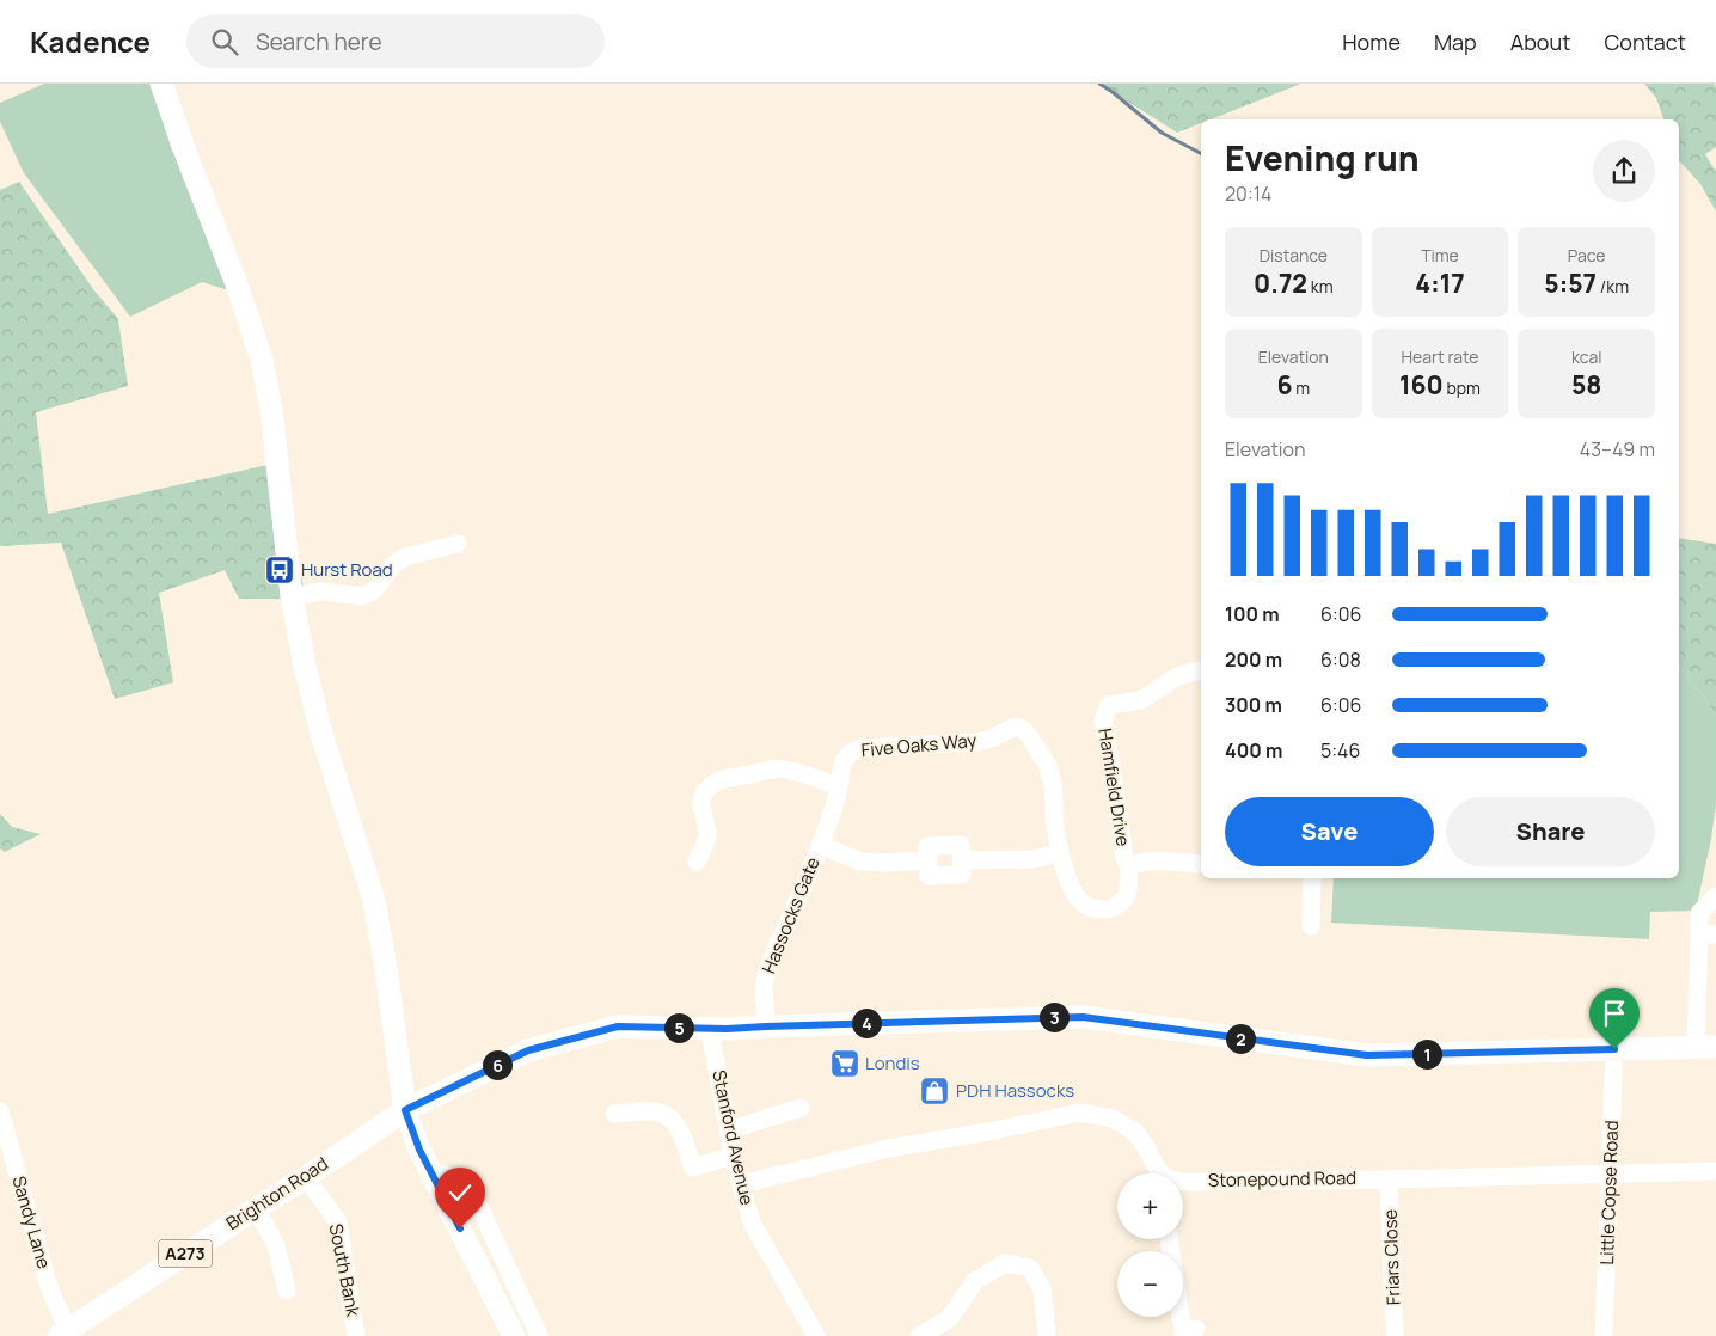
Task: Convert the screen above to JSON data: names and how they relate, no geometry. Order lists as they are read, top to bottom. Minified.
{"streets":{"main road":["Brighton Road","A273"],"street":["Five Oaks Way","Hamfield Drive","Hassocks Gate","Stanford Avenue","Stonepound Road","Little Copse Road","Sandy Lane","Friars Close","South Bank"]},"crossings":[["Five Oaks Way","Hassocks Gate"],["Hassocks Gate","A273"],["Stanford Avenue","Stonepound Road"],["Stanford Avenue","A273"],["Stonepound Road","Little Copse Road"],["Stonepound Road","Friars Close"],["Little Copse Road","A273"],["Brighton Road","Sandy Lane"],["Brighton Road","A273"],["Brighton Road","South Bank"]],"places":{"bus stop":["Hurst Road"],"supermarket":["Londis"],"shop":["PDH Hassocks"]},"page":{"header":"Kadence","search":"Search here","nav":["Home","Map","About","Contact"],"heading":["Evening run","20:14"],"stats":[["Distance","0.72 km"],["Time","4:17"],["Pace","5:57 /km"],["Elevation","6 m"],["Heart rate","160 bpm"],["kcal","58"]],"chart":["Elevation","43–49 m"],"list":[{"name":"100 m","note":"6:06"},{"name":"200 m","note":"6:08"},{"name":"300 m","note":"6:06"},{"name":"400 m","note":"5:46"}],"buttons":["Save","Share"],"pins":["3","4","5","2","1","6"],"map_buttons":["+","−"]}}
